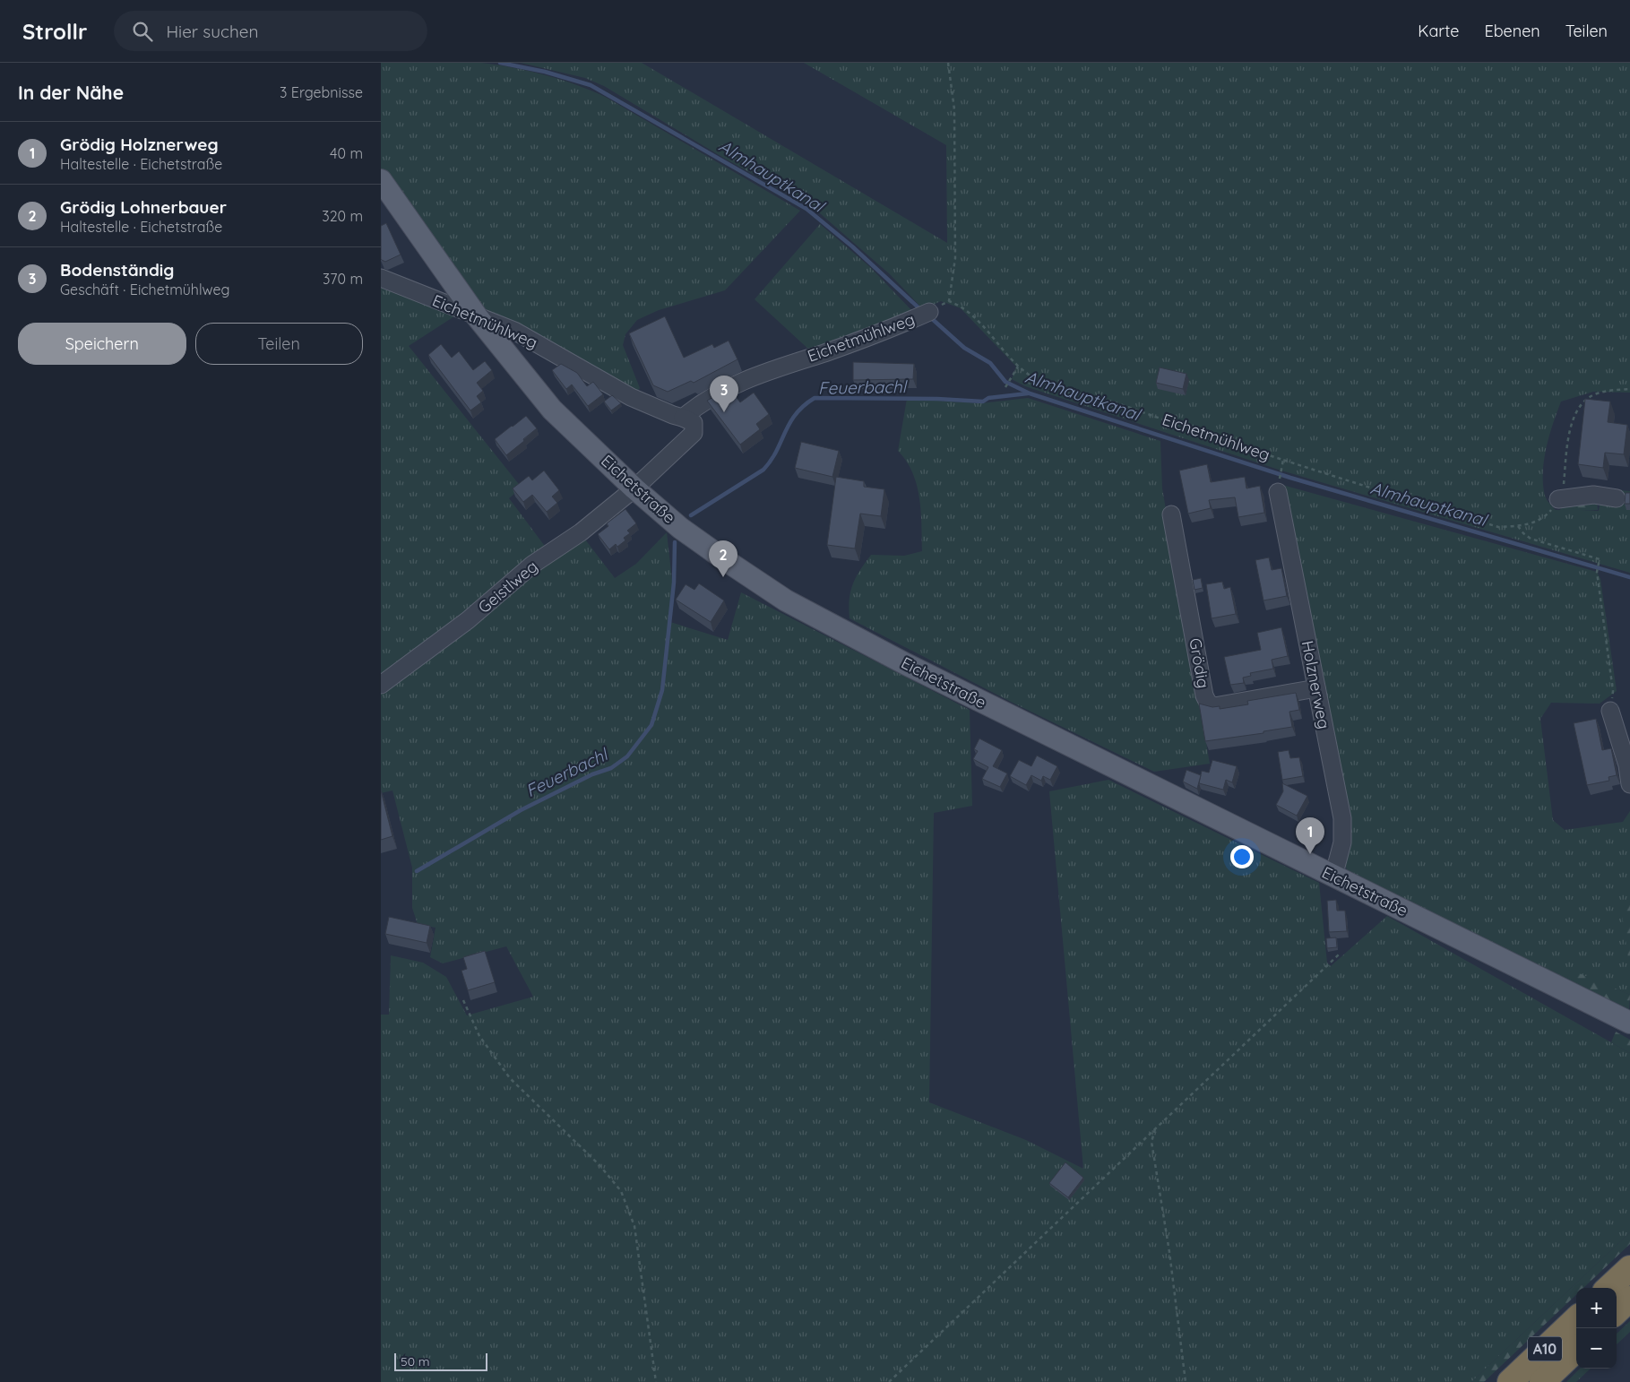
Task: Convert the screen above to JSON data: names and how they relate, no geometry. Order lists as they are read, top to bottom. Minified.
{"streets":{"highway":["A10"],"main road":["Eichetstraße"],"street":["Eichetmühlweg","Geistlweg","Grödig","Holznerweg"]},"crossings":[["Eichetmühlweg","Eichetstraße"],["Eichetstraße","Geistlweg"],["Eichetstraße","Holznerweg"],["Grödig","Holznerweg"]],"water":["Almhauptkanal","Feuerbachl"],"scale_bar":"50 m","page":{"header":"Strollr","search":"Hier suchen","nav":["Karte","Ebenen","Teilen"],"heading":["In der Nähe","3 Ergebnisse"],"list":[{"mark":"1","name":"Grödig Holznerweg","note":"Haltestelle · Eichetstraße","value":"40 m"},{"mark":"2","name":"Grödig Lohnerbauer","note":"Haltestelle · Eichetstraße","value":"320 m"},{"mark":"3","name":"Bodenständig","note":"Geschäft · Eichetmühlweg","value":"370 m"}],"buttons":["Speichern","Teilen"],"pins":["3","2","1"],"map_buttons":["+","−"],"scale":"50 m"}}
